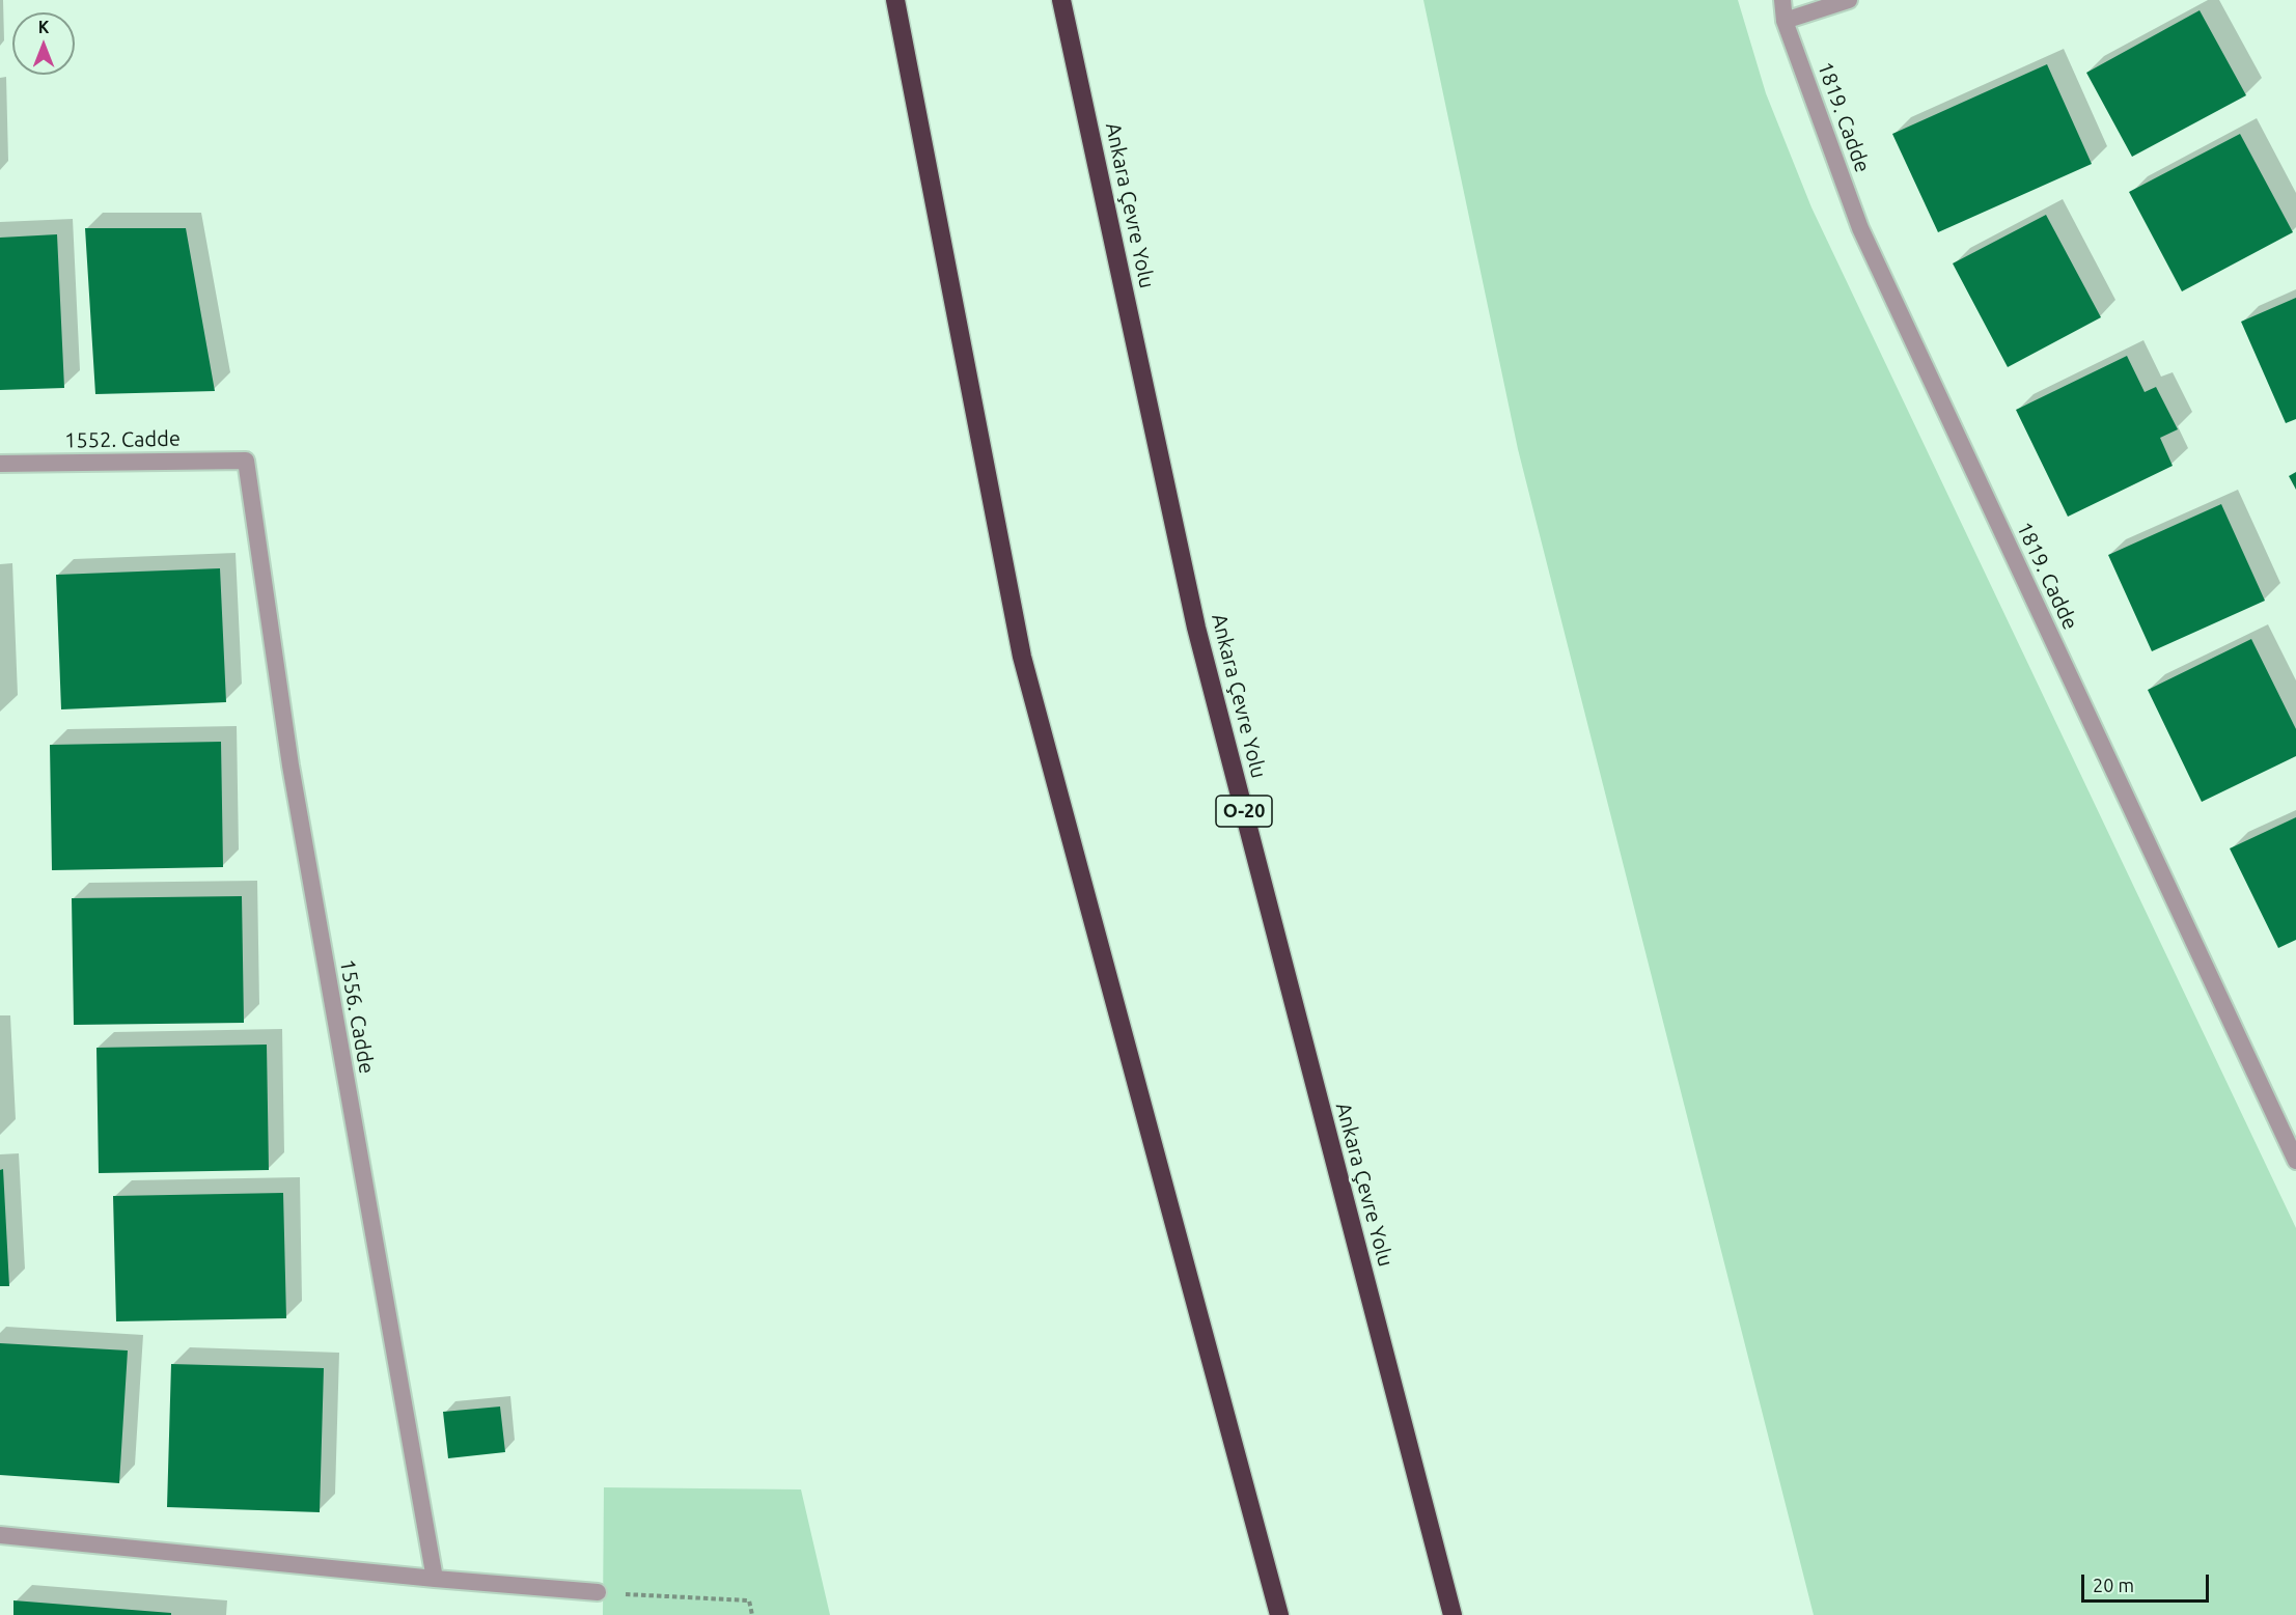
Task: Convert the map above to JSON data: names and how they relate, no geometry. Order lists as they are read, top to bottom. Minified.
{"streets":{"highway":["Ankara Çevre Yolu","O-20"],"street":["1819. Cadde","1552. Cadde","1556. Cadde"]},"crossings":[["1552. Cadde","1556. Cadde"]],"scale_bar":"20 m","north":"top"}
